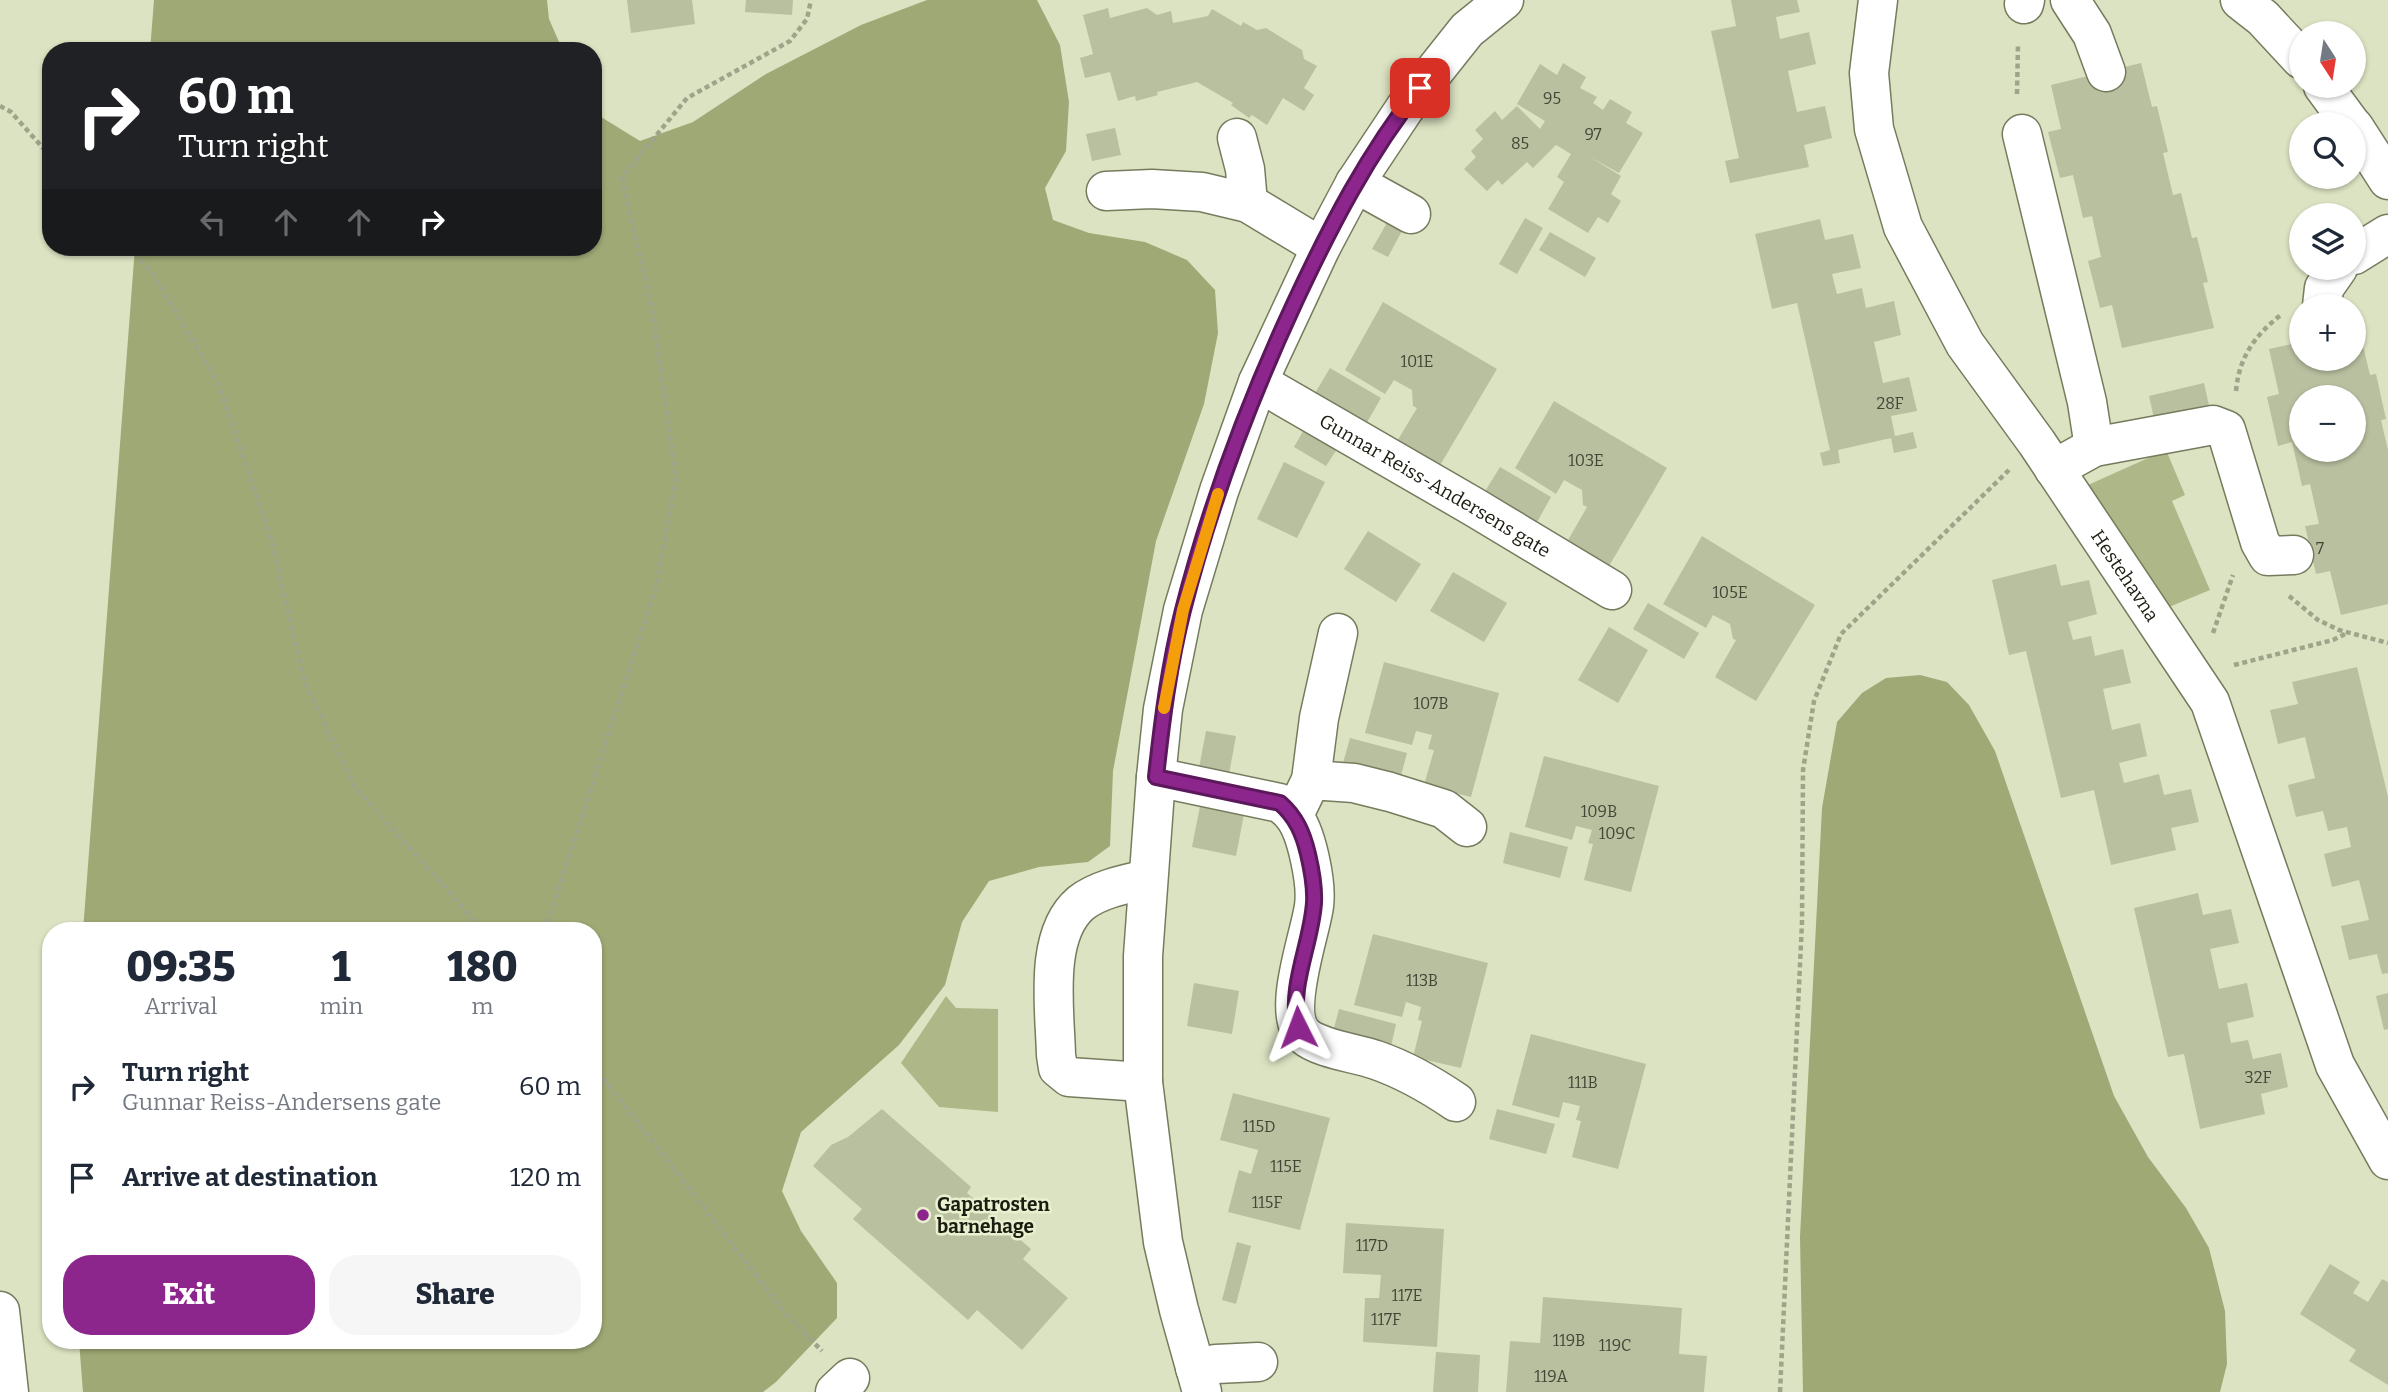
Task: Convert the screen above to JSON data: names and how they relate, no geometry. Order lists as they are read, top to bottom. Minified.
{"streets":{"street":["Gunnar Reiss-Andersens gate","Hestehavna"]},"places":["Gapatrosten barnehage"],"house_numbers":["95","97","85","101E","28F","103E","7","105E","107B","109B","109C","113B","32F","111B","115D","115E","115F","117D","117E","117F","119B","119C","119A"],"north":"bottom","page":{"map_buttons":["+","−"],"turn":["60 m","Turn right"],"eta":["09:35","Arrival","1","min","180","m"],"list":[{"name":"Turn right","note":"Gunnar Reiss-Andersens gate","value":"60 m"},{"name":"Arrive at destination","value":"120 m"}],"buttons":["Exit","Share"]}}
